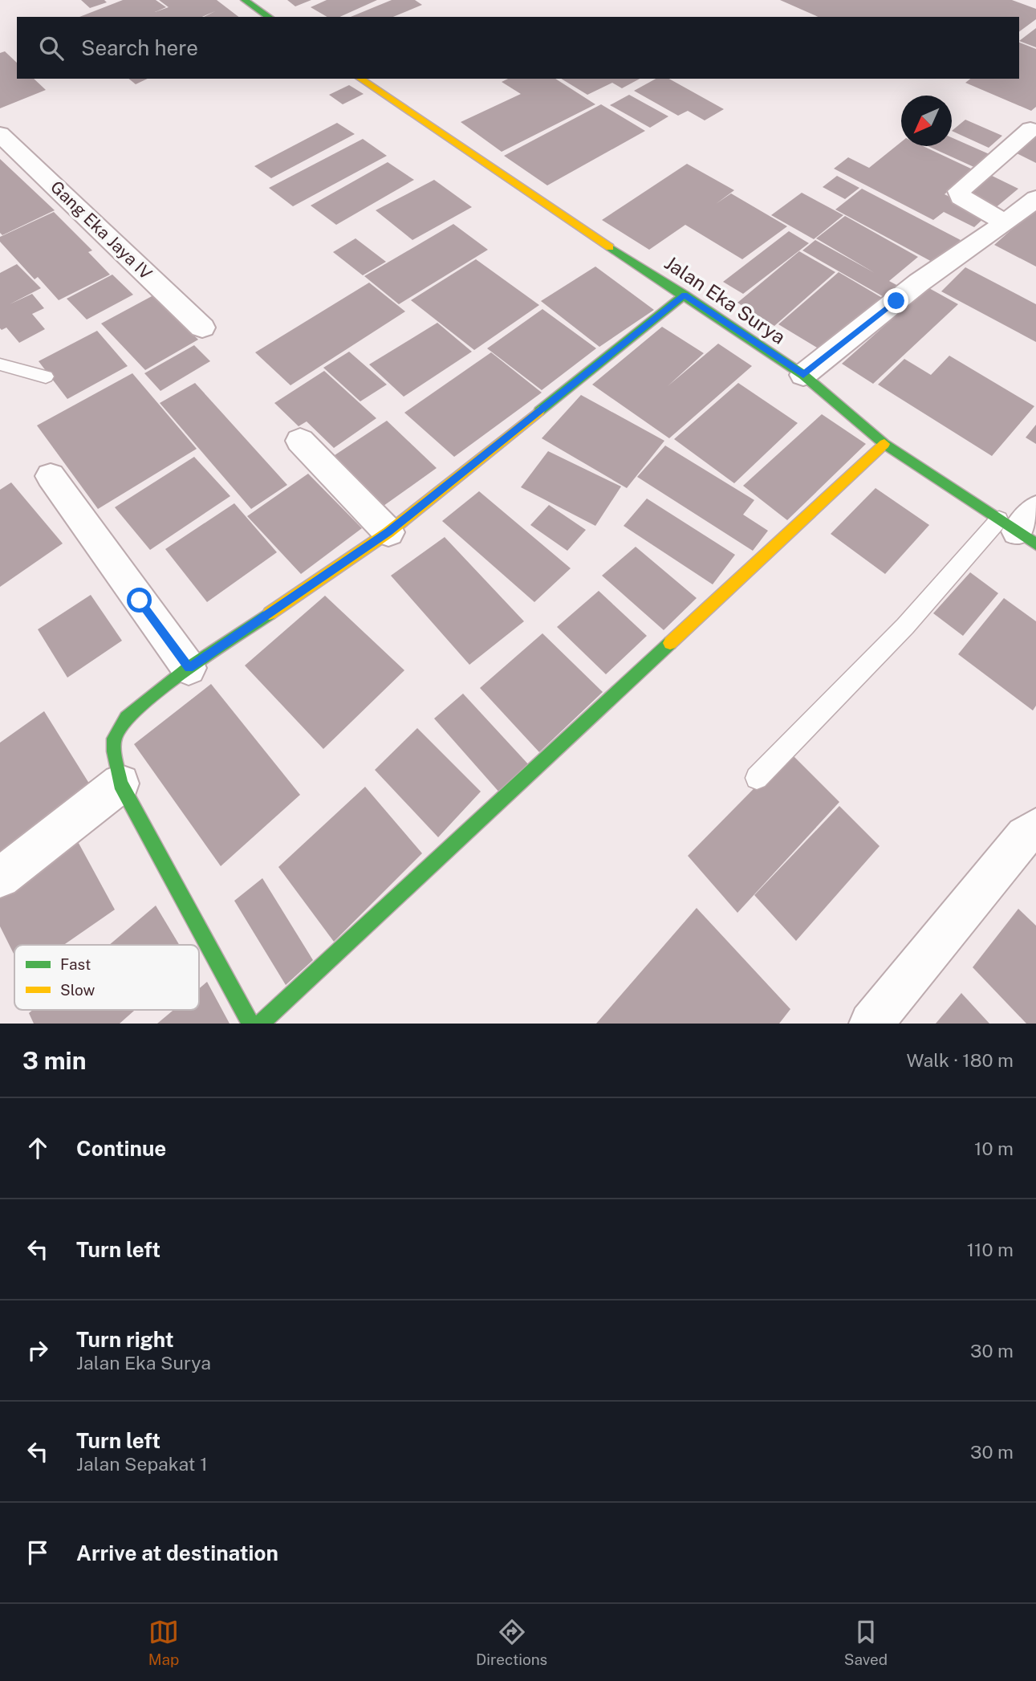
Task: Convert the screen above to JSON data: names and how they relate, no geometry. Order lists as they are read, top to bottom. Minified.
{"streets":{"street":["Gang Eka Jaya IV","Jalan Eka Surya"]},"legend":["Fast","Slow"],"north":"bottom left","page":{"search":"Search here","heading":["3 min","Walk · 180 m"],"list":[["Continue","10 m"],["Turn left","110 m"],["Turn right","Jalan Eka Surya","30 m"],["Turn left","Jalan Sepakat 1","30 m"],"Arrive at destination"],"nav":["Map","Directions","Saved"]}}
